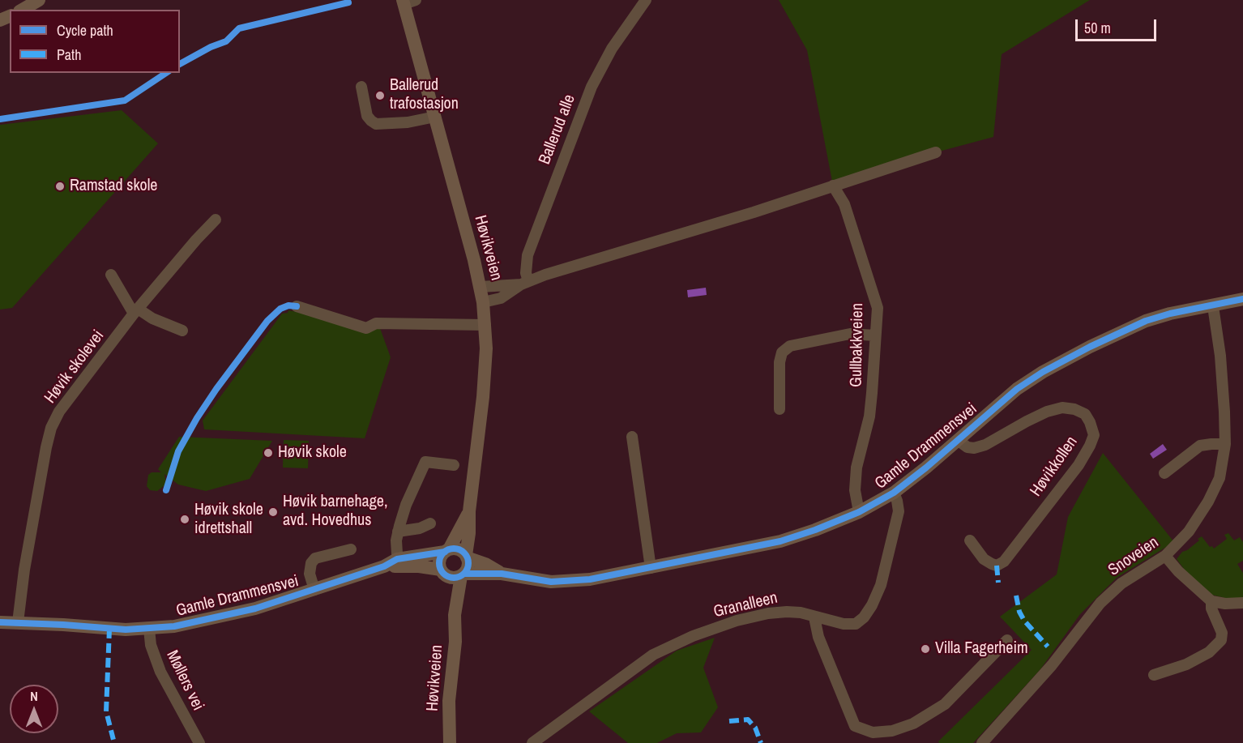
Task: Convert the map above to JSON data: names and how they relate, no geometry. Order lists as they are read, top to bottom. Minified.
{"streets":{"main road":["Høvikveien","Gamle Drammensvei"],"street":["Ballerud alle","Gullbakkveien","Høvik skolevei","Høvikkollen","Snoveien","Granalleen","Møllers vei"]},"crossings":[["Høvikveien","Gamle Drammensvei"],["Gullbakkveien","Gamle Drammensvei"],["Høvik skolevei","Gamle Drammensvei"],["Gamle Drammensvei","Høvikkollen"],["Gamle Drammensvei","Snoveien"],["Gamle Drammensvei","Granalleen"],["Gamle Drammensvei","Møllers vei"]],"places":["Ballerud trafostasjon","Ramstad skole","Høvik skole","Høvik barnehage, avd. Hovedhus","Høvik skole idrettshall","Villa Fagerheim"],"legend":["Cycle path","Path"],"scale_bar":"50 m","north":"top"}
